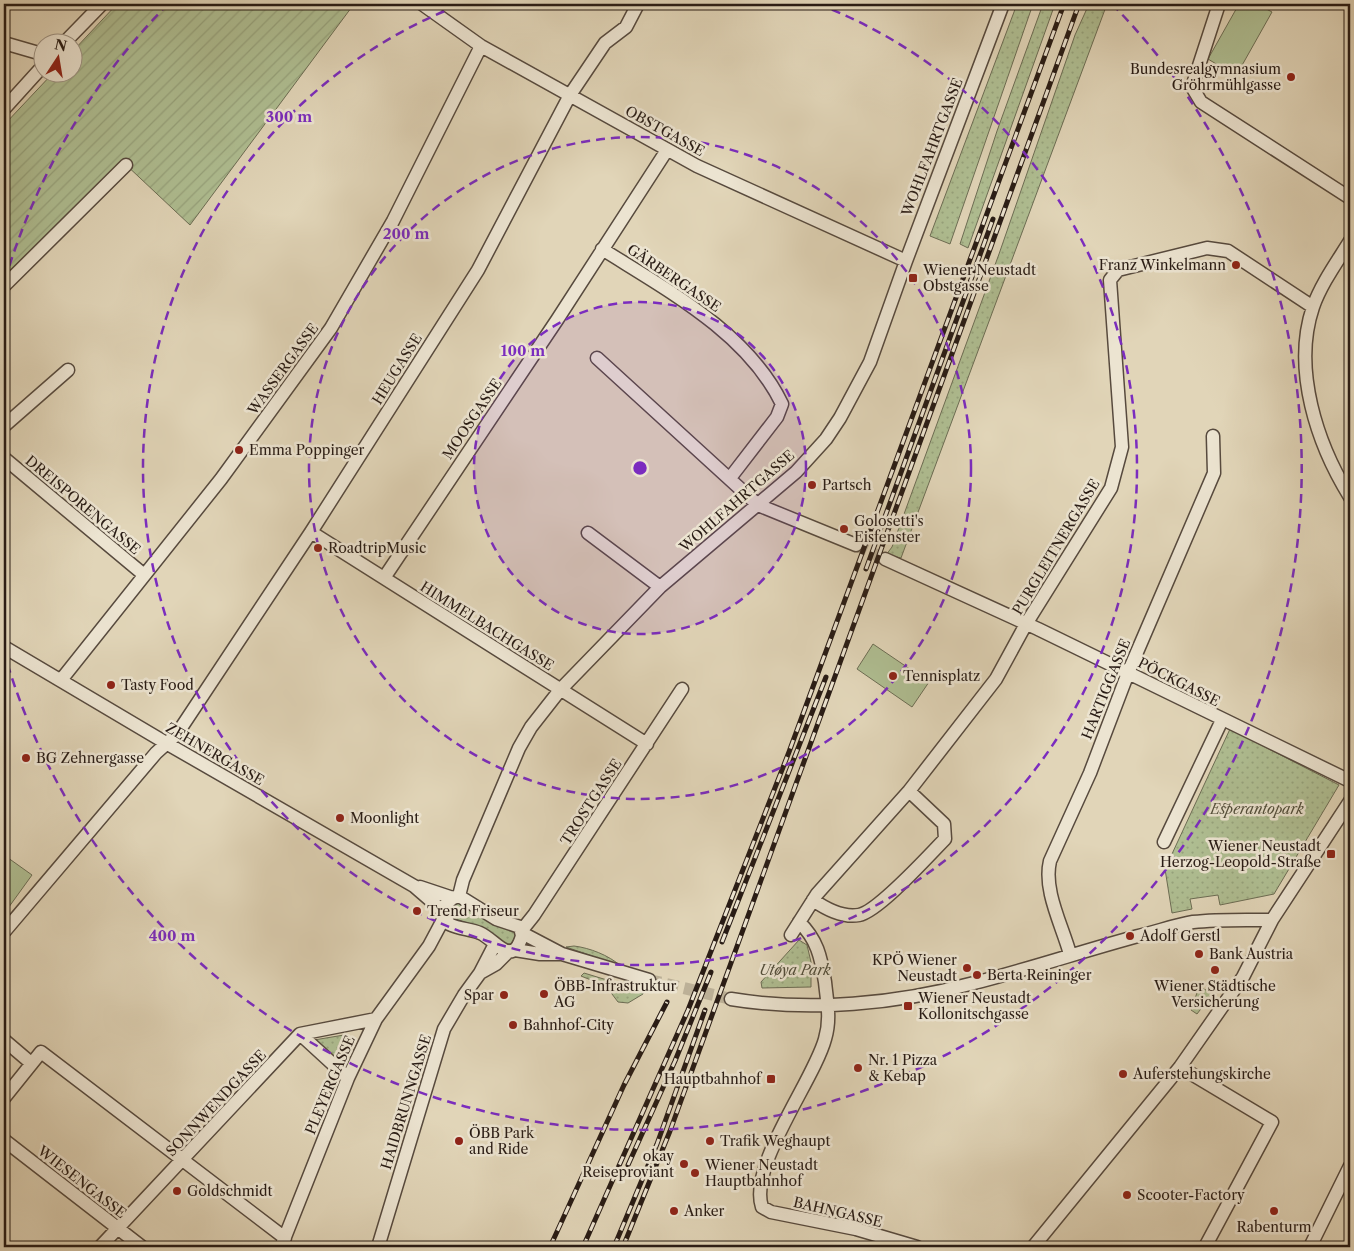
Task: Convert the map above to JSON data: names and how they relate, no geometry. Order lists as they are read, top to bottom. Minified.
{"streets":{"street":["OBSTGASSE","WOHLFAHRTGASSE","GÄRBERGASSE","WASSERGASSE","HEUGASSE","MOOSGASSE","DREISPORENGASSE","PURGLEITNERGASSE","HIMMELBACHGASSE","PÖCKGASSE","HARTIGGASSE","ZEHNERGASSE","TROSTGASSE","PLEYERGASSE","HAIDBRUNNGASSE","SONNWENDGASSE","WIESENGASSE","BAHNGASSE"]},"crossings":[["OBSTGASSE","WOHLFAHRTGASSE"],["OBSTGASSE","WASSERGASSE"],["OBSTGASSE","HEUGASSE"],["OBSTGASSE","MOOSGASSE"],["WOHLFAHRTGASSE","HIMMELBACHGASSE"],["WOHLFAHRTGASSE","ZEHNERGASSE"],["WOHLFAHRTGASSE","PLEYERGASSE"],["GÄRBERGASSE","MOOSGASSE"],["WASSERGASSE","DREISPORENGASSE"],["WASSERGASSE","ZEHNERGASSE"],["HEUGASSE","HIMMELBACHGASSE"],["HEUGASSE","ZEHNERGASSE"],["MOOSGASSE","HIMMELBACHGASSE"],["PURGLEITNERGASSE","PÖCKGASSE"],["HIMMELBACHGASSE","TROSTGASSE"],["PÖCKGASSE","HARTIGGASSE"],["ZEHNERGASSE","TROSTGASSE"],["ZEHNERGASSE","PLEYERGASSE"],["TROSTGASSE","HAIDBRUNNGASSE"],["SONNWENDGASSE","WIESENGASSE"]],"parks":["Esperantopark","Utøya Park"],"places":{"other":["Bundesrealgymnasium Gröhrmühlgasse","Franz Winkelmann","Emma Poppinger","Partsch","Golosetti's Eisfenster","RoadtripMusic","Tennisplatz","Tasty Food","BG Zehnergasse","Moonlight","Trend Friseur","Adolf Gerstl","Bank Austria","KPÖ Wiener Neustadt","Wiener Städtische Versicherung","Berta Reininger","ÖBB-Infrastruktur AG","Spar","Bahnhof-City","Nr. 1 Pizza & Kebap","Auferstehungskirche","ÖBB Park and Ride","Trafik Weghaupt","okay Reiseproviant","Wiener Neustadt Hauptbahnhof","Goldschmidt","Scooter-Factory","Anker","Rabenturm"],"transit":["Wiener Neustadt Obstgasse","Wiener Neustadt Herzog-Leopold-Straße","Wiener Neustadt Kollonitschgasse","Hauptbahnhof"]},"north":"top","rings":["300 m","200 m","100 m","400 m"]}
